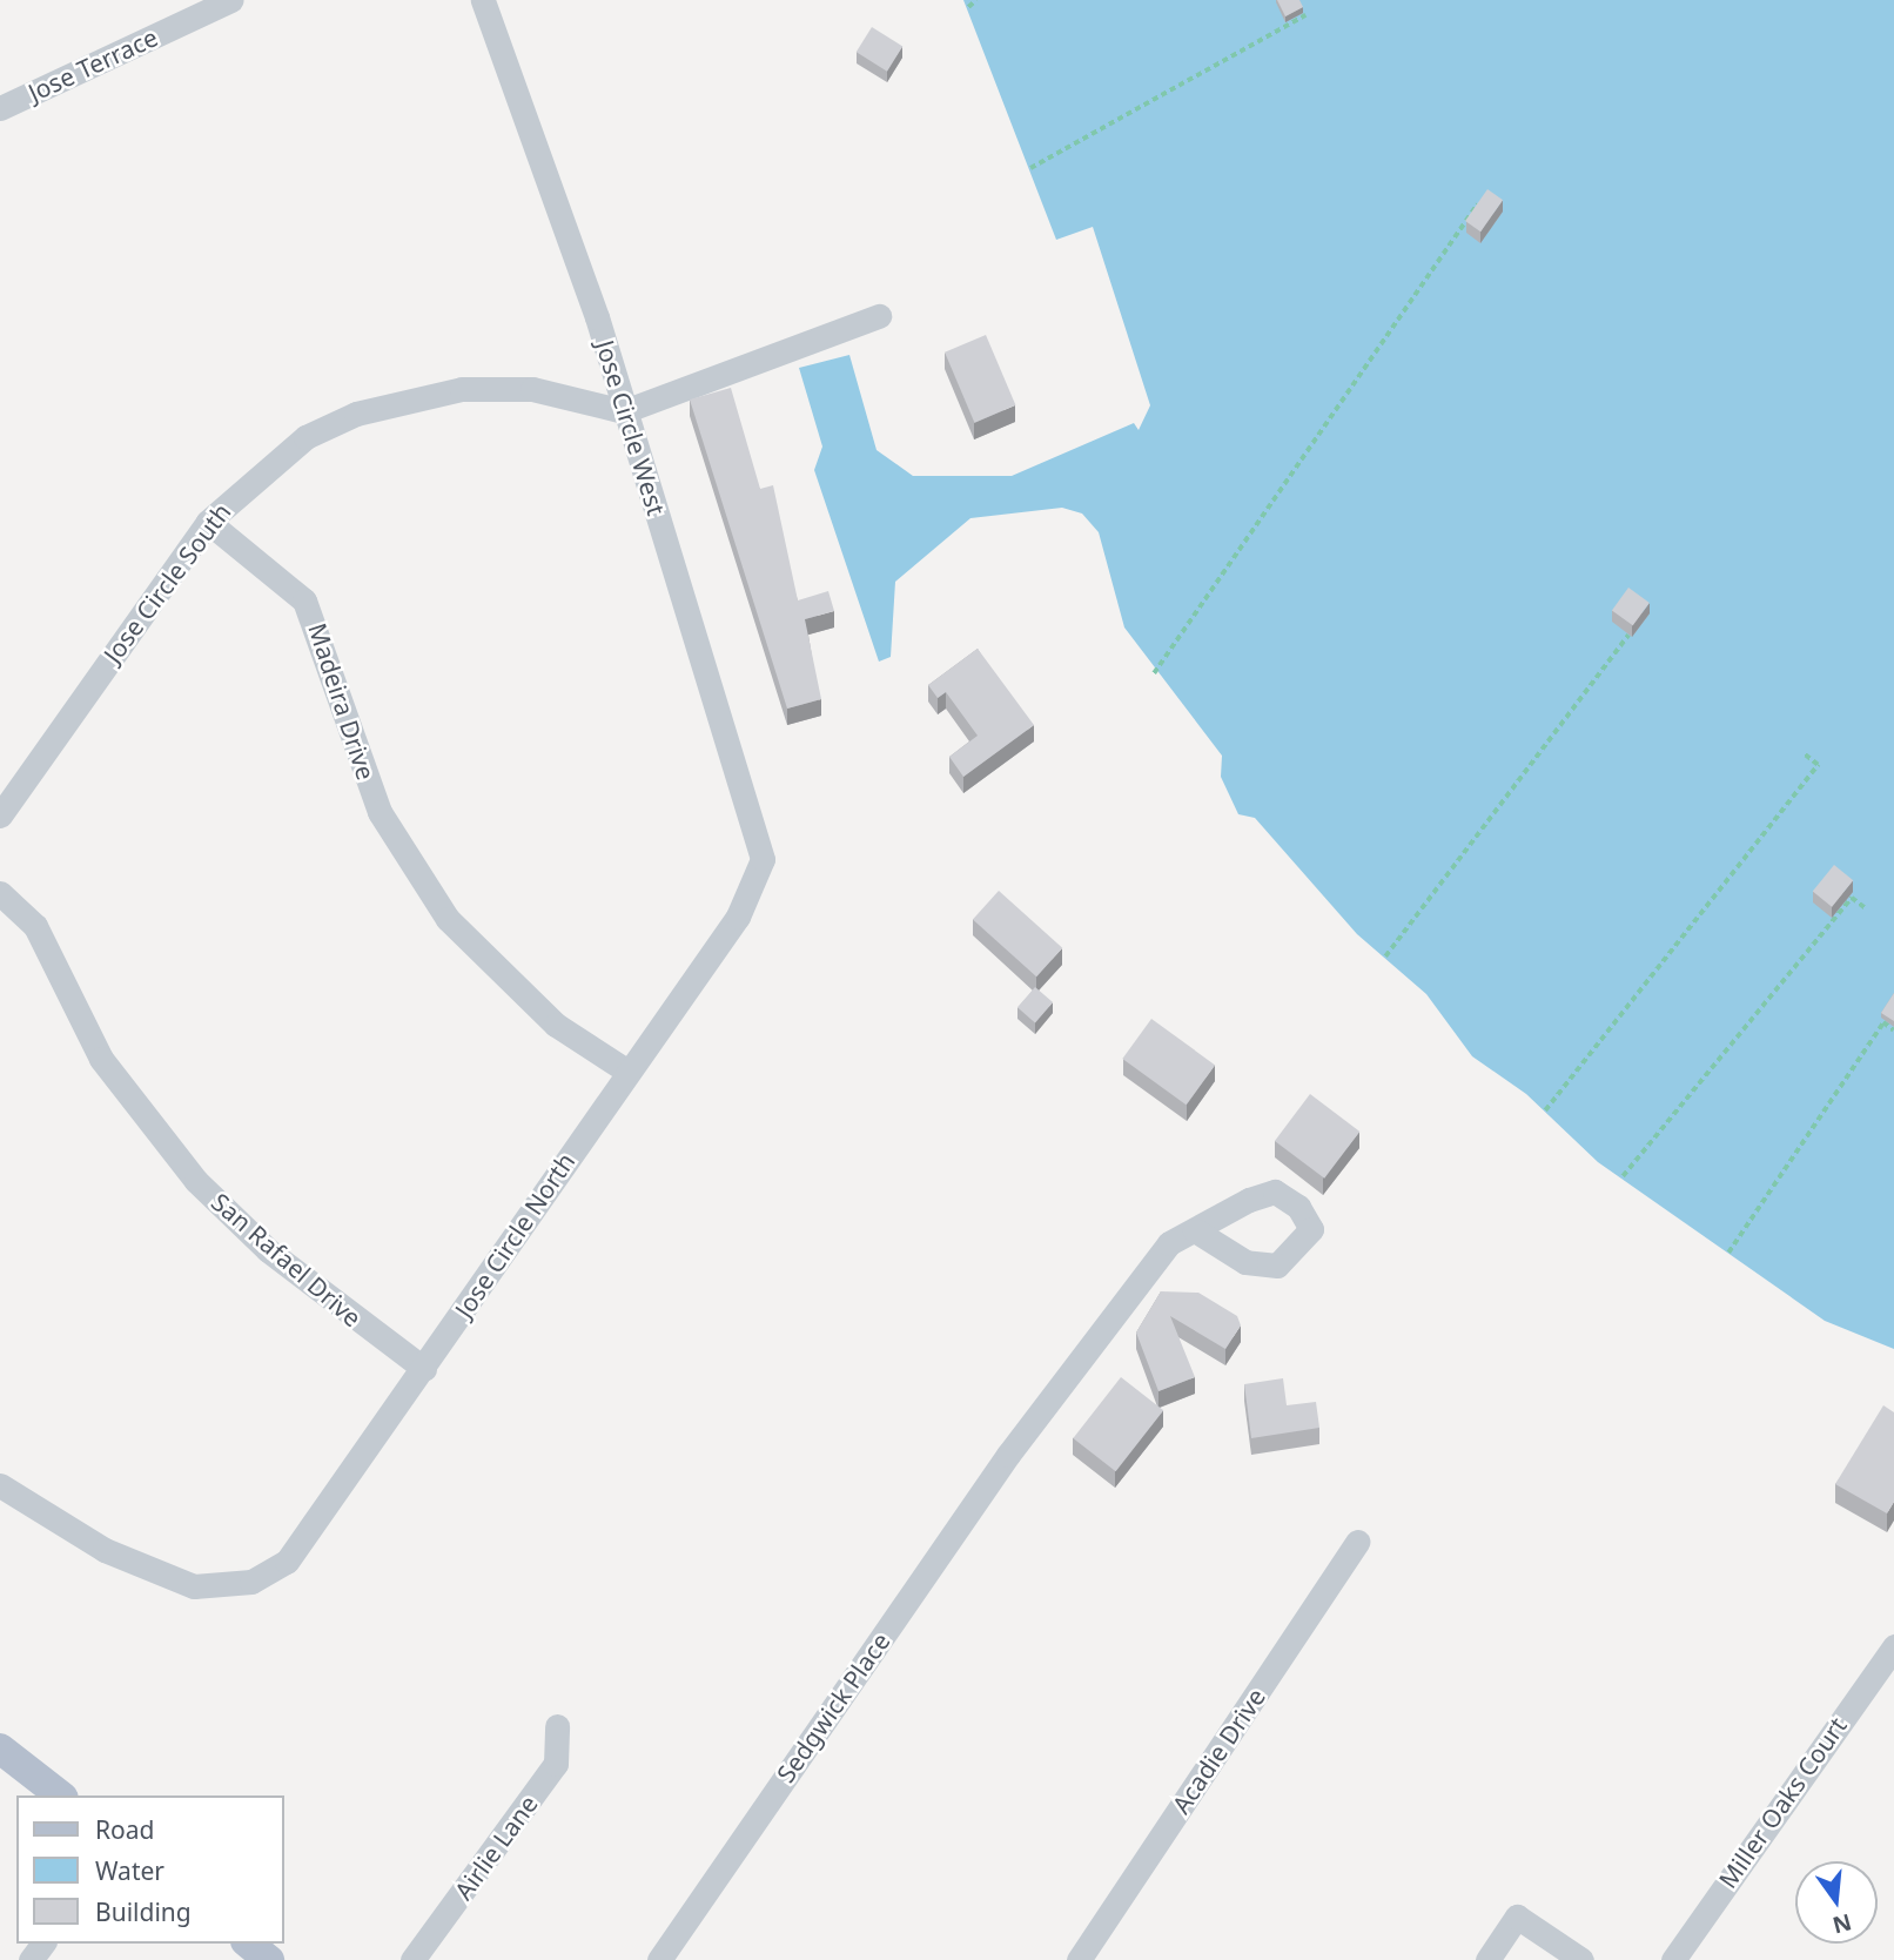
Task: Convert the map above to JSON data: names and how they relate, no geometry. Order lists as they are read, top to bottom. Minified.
{"streets":{"street":["Jose Terrace","Jose Circle West","Jose Circle South","Madeira Drive","Jose Circle North","San Rafael Drive","Sedgwick Place","Acadie Drive","Miller Oaks Court","Airlie Lane"]},"crossings":[["Jose Circle West","Jose Circle South"],["Jose Circle West","Jose Circle North"],["Jose Circle South","Madeira Drive"],["Madeira Drive","Jose Circle North"],["Jose Circle North","San Rafael Drive"]],"legend":["Road","Water","Building"],"north":"bottom"}
